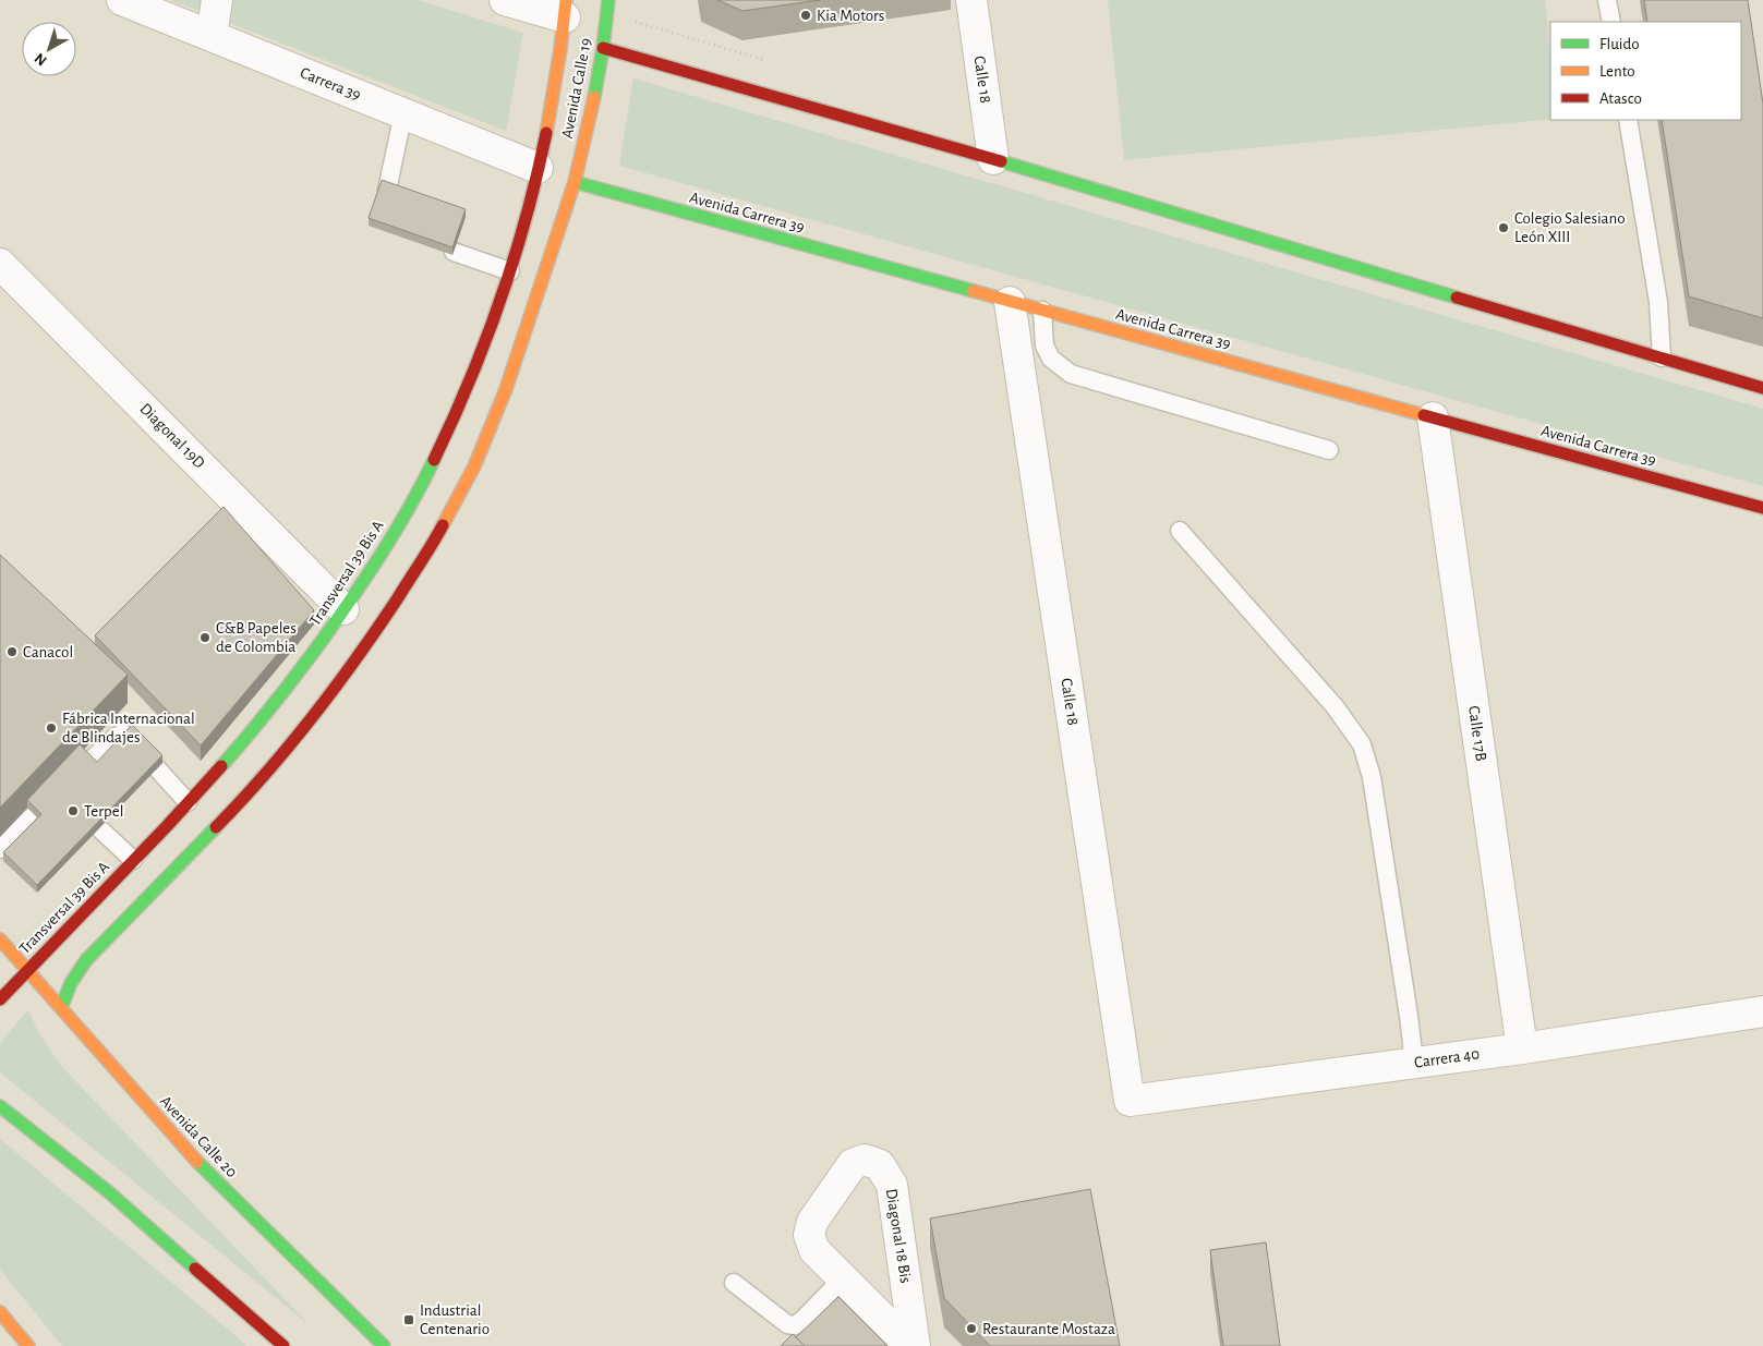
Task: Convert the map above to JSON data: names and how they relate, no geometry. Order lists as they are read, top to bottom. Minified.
{"streets":{"main road":["Avenida Calle 19","Avenida Carrera 39","Transversal 39 Bis A","Avenida Calle 20"],"street":["Calle 18","Carrera 39","Diagonal 19D","Calle 17B","Carrera 40","Diagonal 18 Bis"]},"crossings":[["Calle 18","Avenida Carrera 39"],["Calle 18","Carrera 40"],["Carrera 39","Avenida Calle 19"],["Carrera 39","Transversal 39 Bis A"],["Avenida Calle 19","Avenida Carrera 39"],["Avenida Calle 19","Transversal 39 Bis A"],["Avenida Carrera 39","Calle 17B"],["Diagonal 19D","Transversal 39 Bis A"],["Transversal 39 Bis A","Avenida Calle 20"],["Calle 17B","Carrera 40"]],"places":{"other":["Kia Motors","Colegio Salesiano León XIII","C&B Papeles de Colombia","Canacol","Fábrica Internacional de Blindajes","Terpel","Restaurante Mostaza"],"transit":["Industrial Centenario"]},"legend":["Fluido","Lento","Atasco"],"north":"bottom left"}
